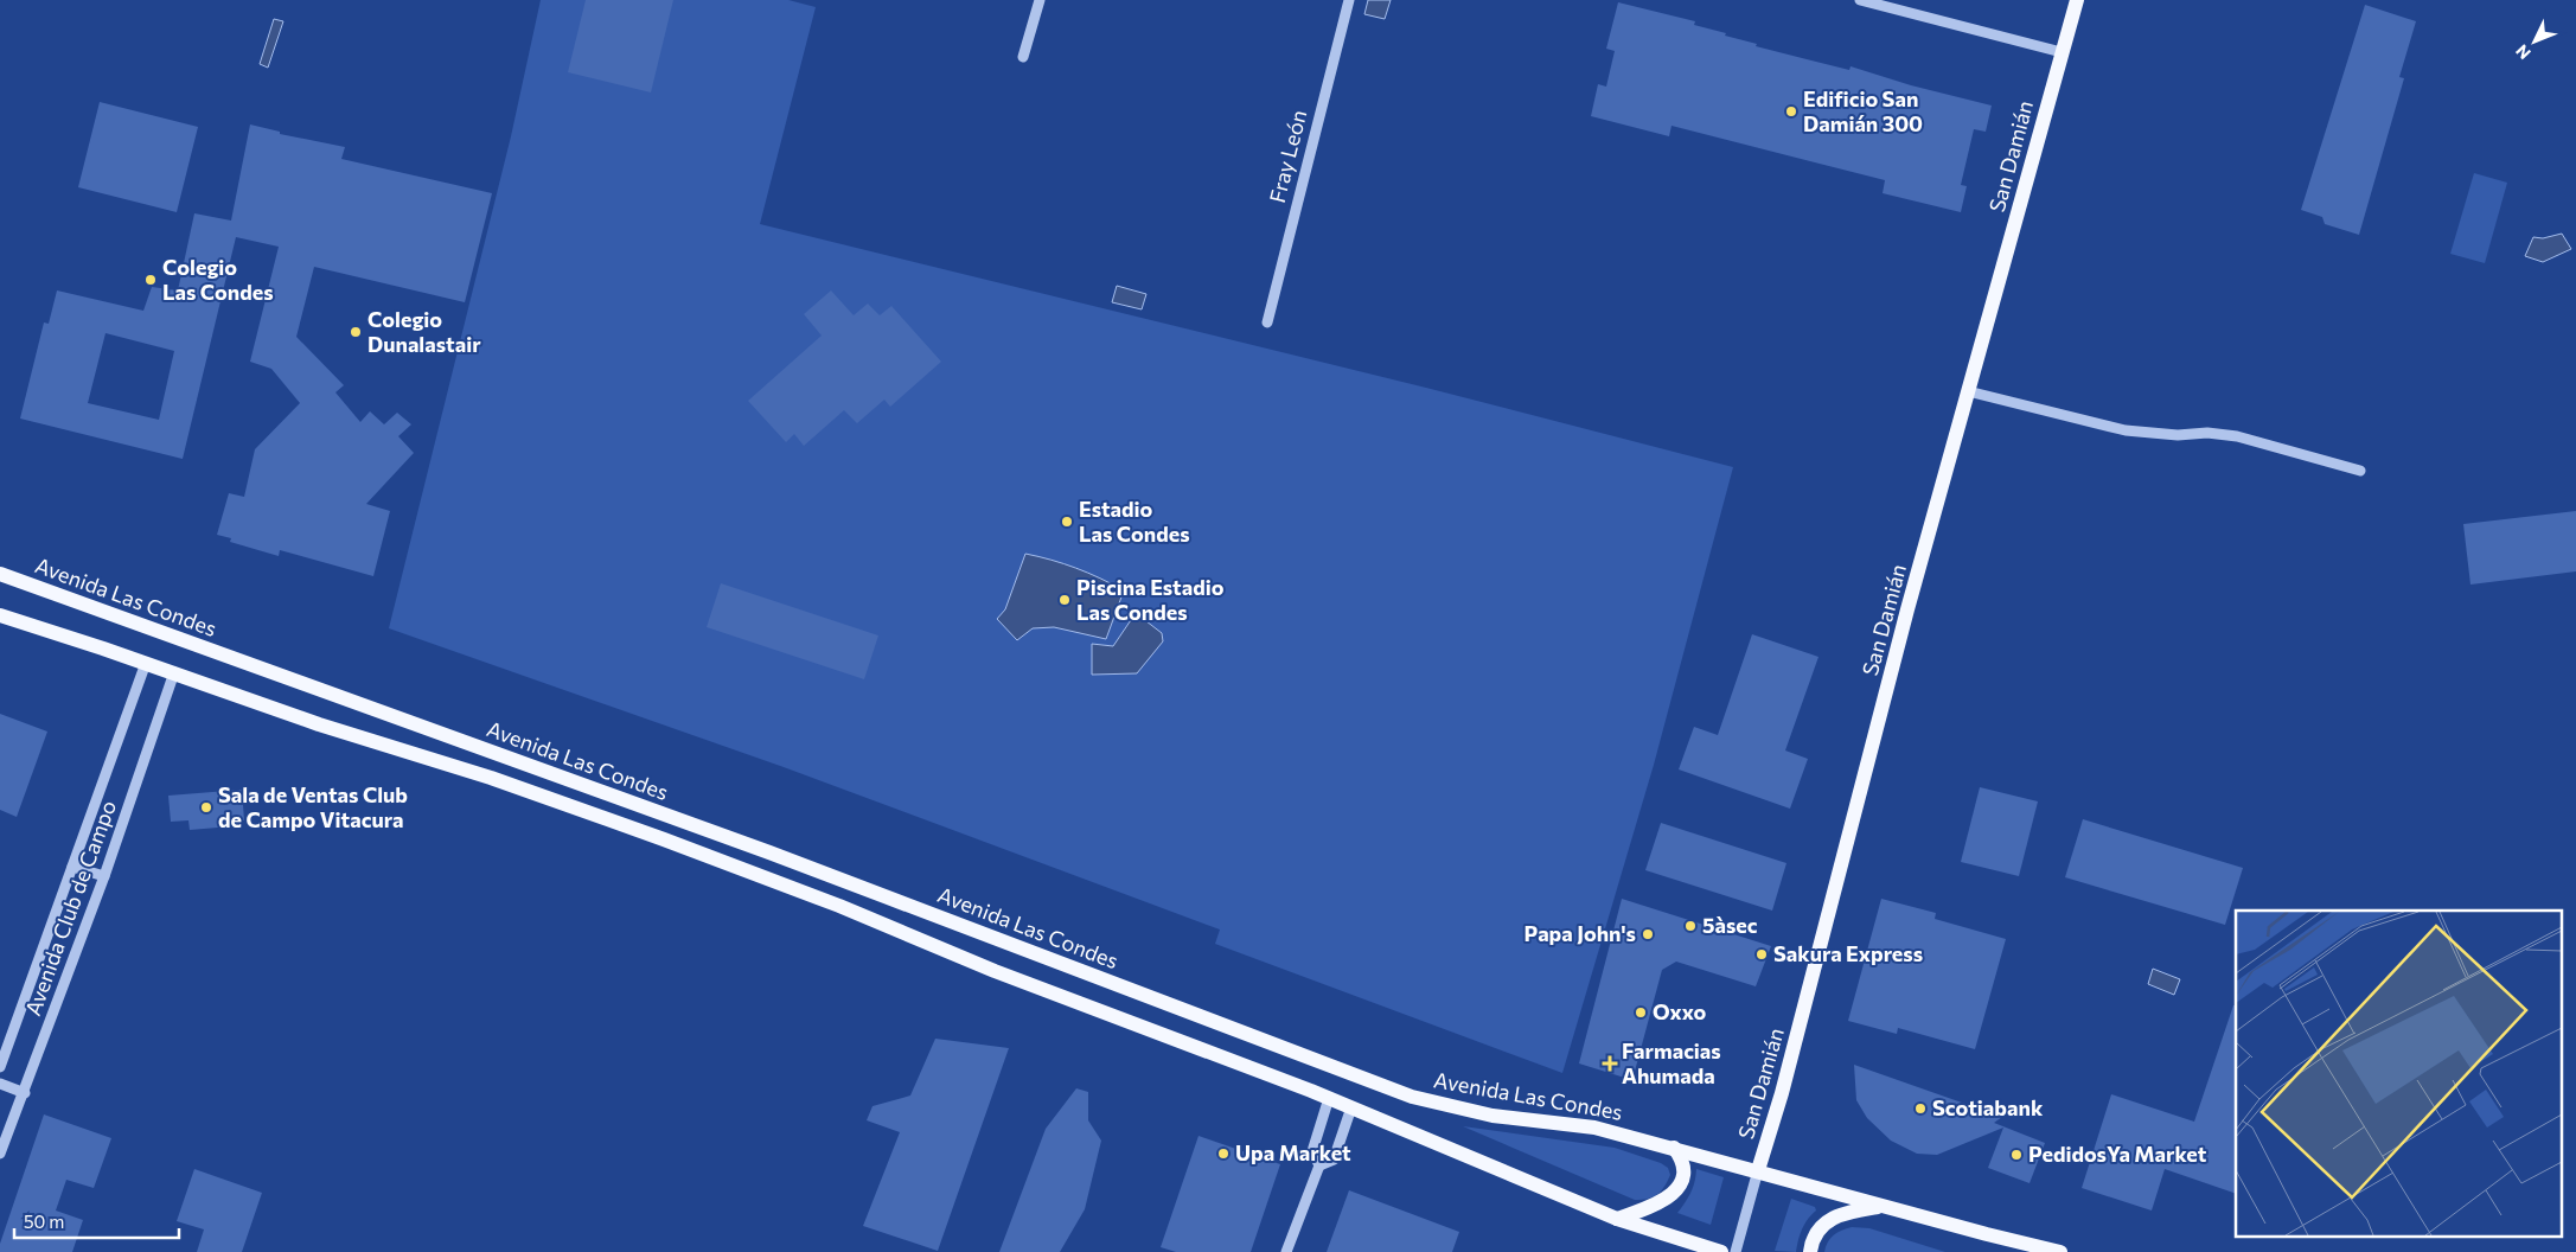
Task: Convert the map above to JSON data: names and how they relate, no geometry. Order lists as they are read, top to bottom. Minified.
{"streets":{"main road":["San Damián","Avenida Las Condes"],"street":["Fray León","Avenida Club de Campo"]},"crossings":[["San Damián","Avenida Las Condes"]],"places":{"other":["Edificio San Damián 300","Colegio Las Condes","Colegio Dunalastair","Estadio Las Condes","Piscina Estadio Las Condes","Sala de Ventas Club de Campo Vitacura","5àsec","Papa John's","Sakura Express","Oxxo","Scotiabank","Upa Market","PedidosYa Market"],"health":["Farmacias Ahumada"]},"scale_bar":"50 m","north":"bottom left"}
